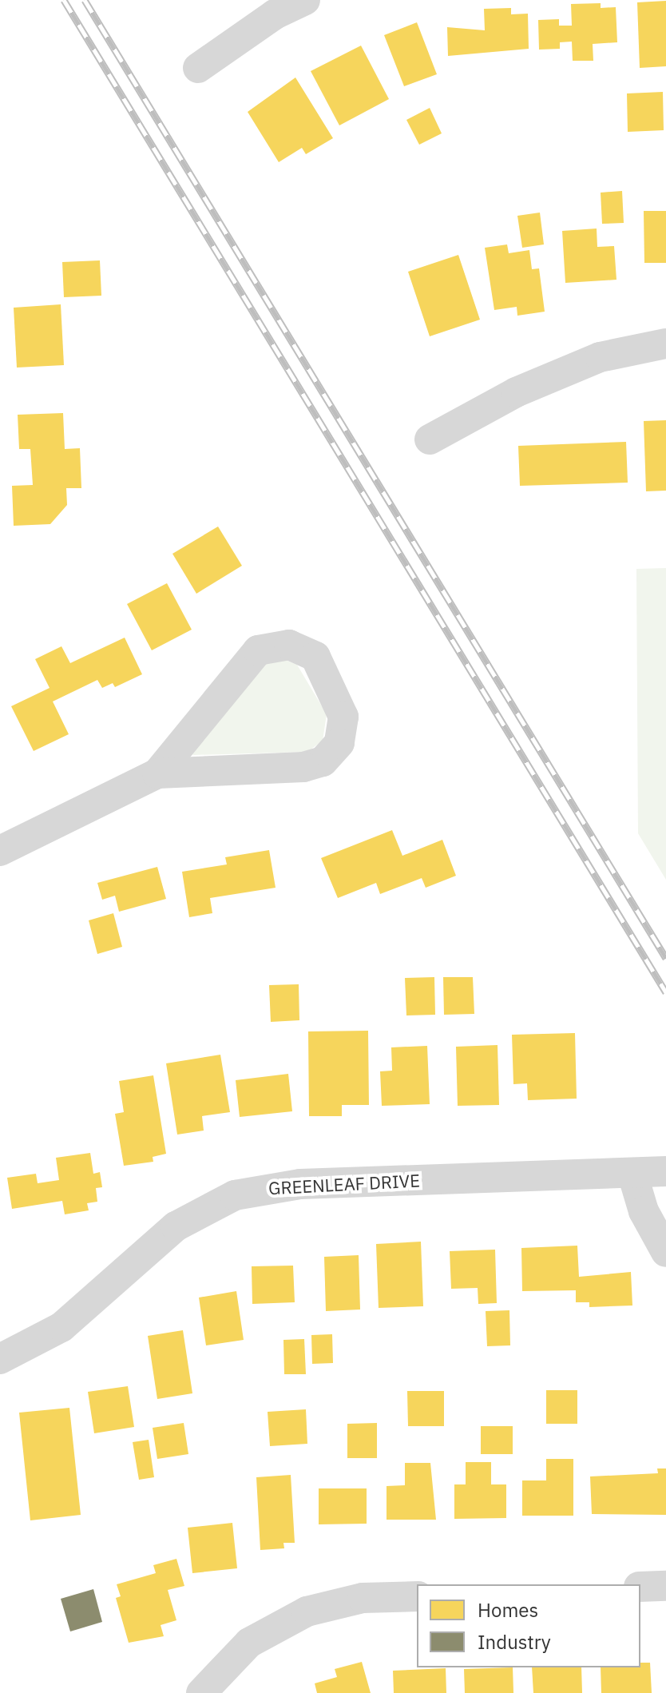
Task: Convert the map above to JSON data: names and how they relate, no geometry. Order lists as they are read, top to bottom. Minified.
{"streets":{"street":["GREENLEAF DRIVE"]},"legend":["Homes","Industry"]}
